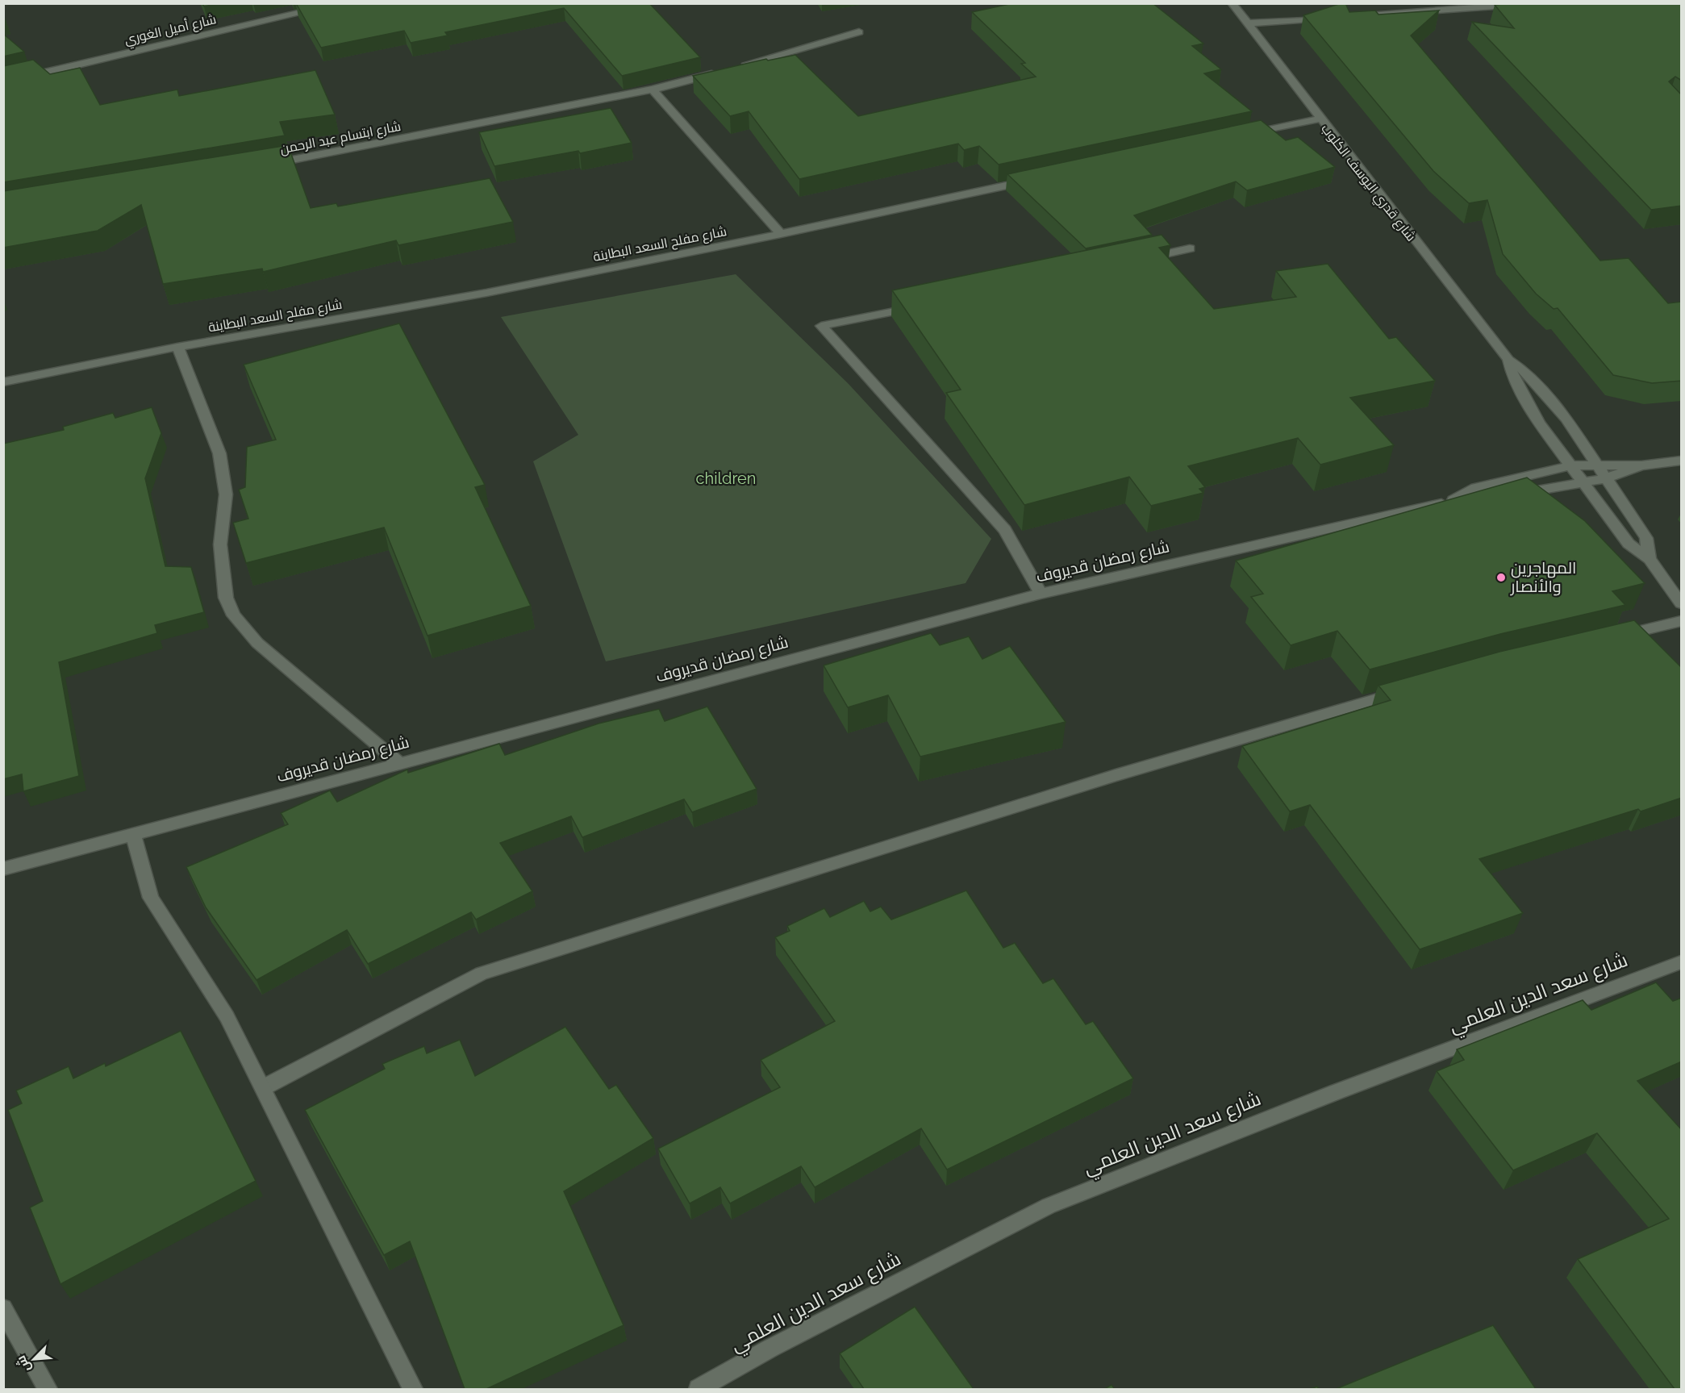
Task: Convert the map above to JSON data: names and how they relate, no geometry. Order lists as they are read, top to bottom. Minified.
{"streets":{"street":["شارع أميل الغوري","شارع ابتسام عبد الرحمن","شارع قدري اليوسف الكلوب","شارع مفلح السعد البطاينة","شارع رمضان قديروف","شارع سعد الدين العلمي"]},"crossings":[["شارع قدري اليوسف الكلوب","شارع رمضان قديروف"]],"parks":["children"],"places":["المهاجرين والأنصار"],"north":"bottom left"}
